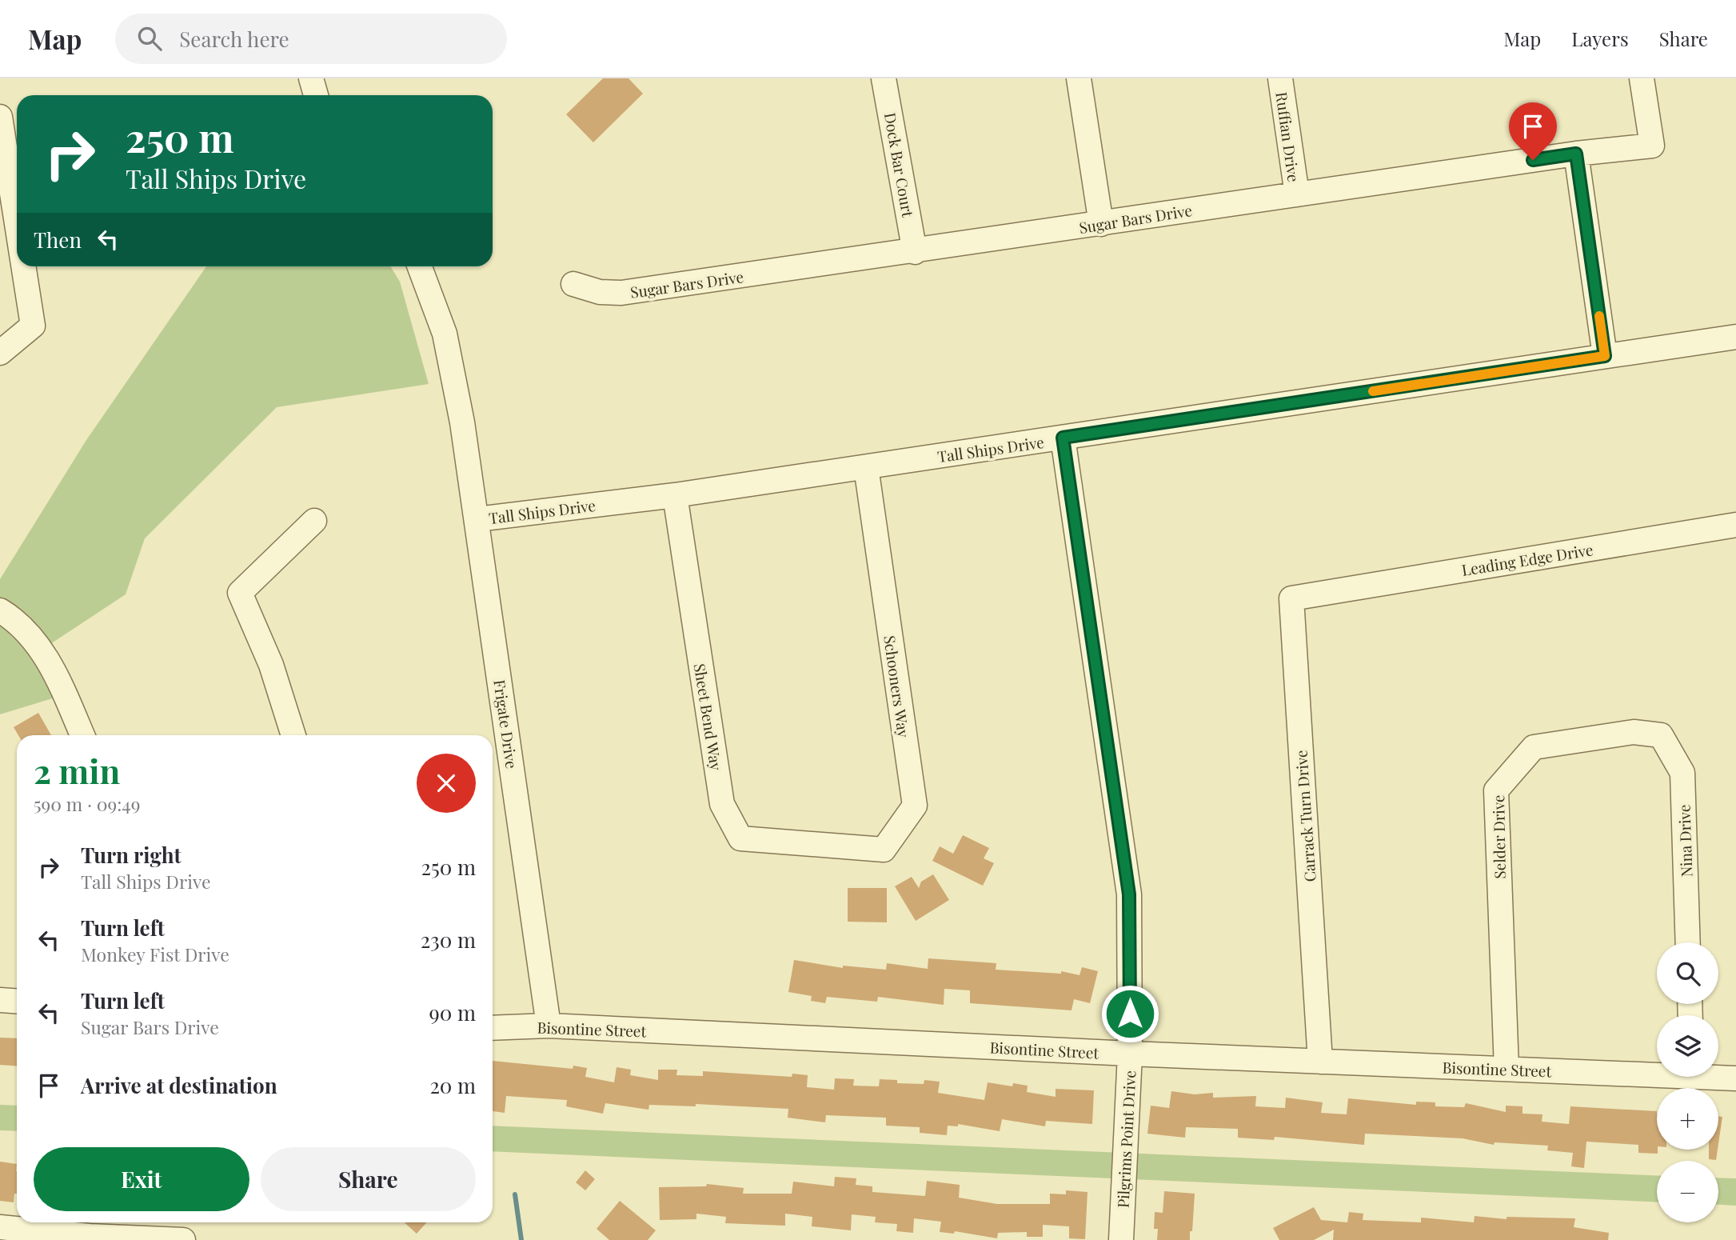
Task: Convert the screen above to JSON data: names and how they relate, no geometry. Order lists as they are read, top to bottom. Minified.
{"streets":{"street":["Ruffian Drive","Dock Bar Court","Sugar Bars Drive","Tall Ships Drive","Leading Edge Drive","Schooners Way","Sheet Bend Way","Frigate Drive","Carrack Turn Drive","Selder Drive","Nina Drive","Bisontine Street","Pilgrims Point Drive"]},"crossings":[["Ruffian Drive","Sugar Bars Drive"],["Dock Bar Court","Sugar Bars Drive"],["Tall Ships Drive","Schooners Way"],["Tall Ships Drive","Sheet Bend Way"],["Tall Ships Drive","Frigate Drive"],["Tall Ships Drive","Pilgrims Point Drive"],["Leading Edge Drive","Carrack Turn Drive"],["Schooners Way","Sheet Bend Way"],["Frigate Drive","Bisontine Street"],["Carrack Turn Drive","Bisontine Street"],["Selder Drive","Nina Drive"],["Selder Drive","Bisontine Street"],["Bisontine Street","Pilgrims Point Drive"]],"page":{"header":"Map","search":"Search here","nav":["Map","Layers","Share"],"turn":["250 m","Tall Ships Drive"],"then":"Then","heading":["2 min","590 m · 09:49"],"list":[{"name":"Turn right","note":"Tall Ships Drive","value":"250 m"},{"name":"Turn left","note":"Monkey Fist Drive","value":"230 m"},{"name":"Turn left","note":"Sugar Bars Drive","value":"90 m"},{"name":"Arrive at destination","value":"20 m"}],"map_buttons":["+","−"],"buttons":["Exit","Share"]}}
